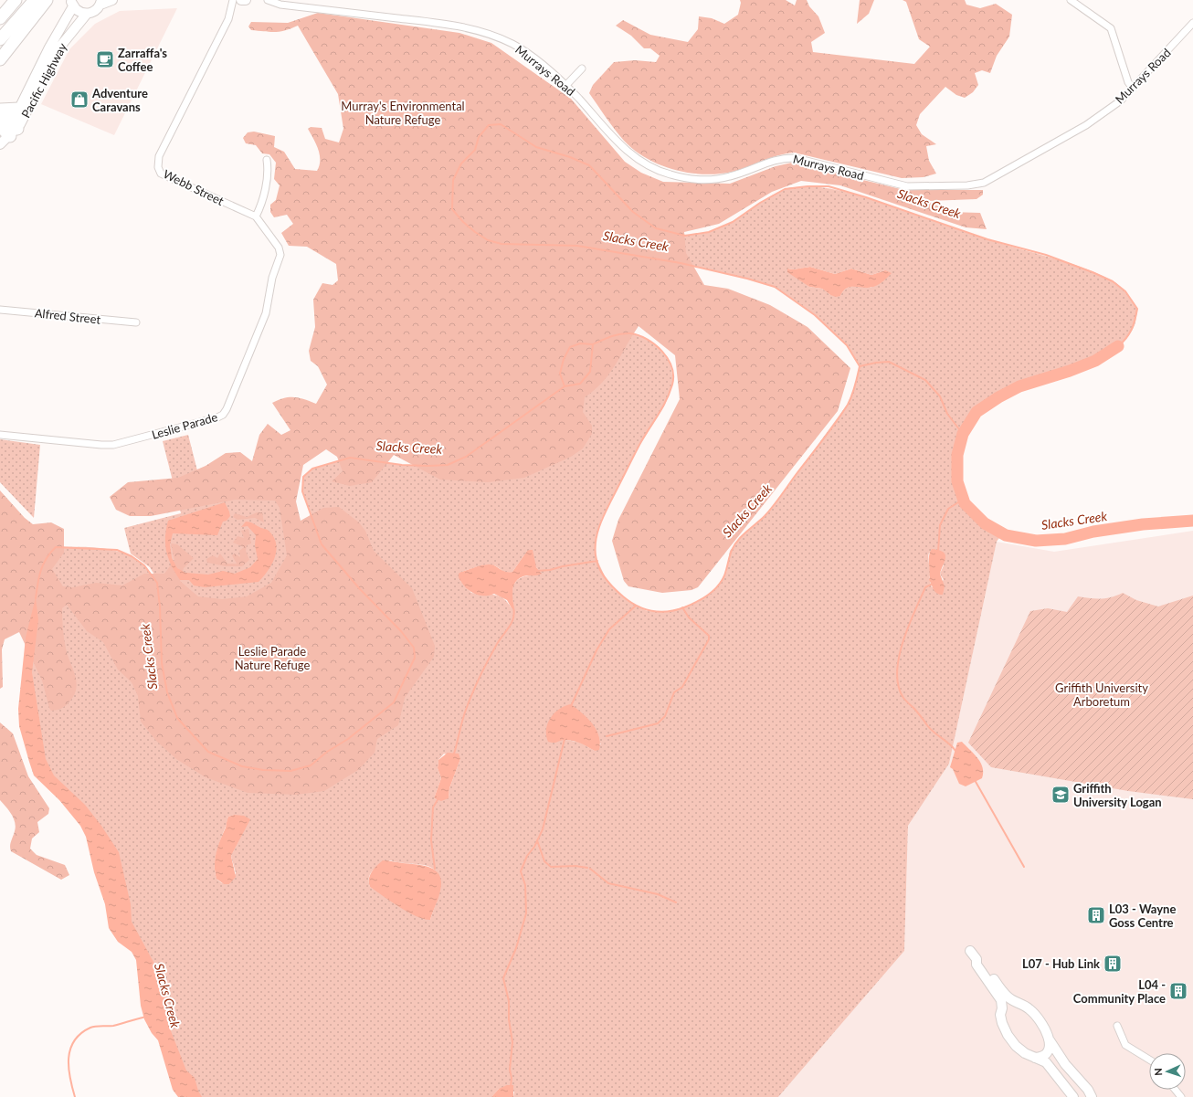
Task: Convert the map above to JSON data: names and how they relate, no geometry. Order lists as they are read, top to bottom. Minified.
{"streets":{"street":["Murrays Road","Pacific Highway","Webb Street","Alfred Street","Leslie Parade"]},"crossings":[["Webb Street","Leslie Parade"]],"water":["Slacks Creek"],"parks":["Murray's Environmental Nature Refuge","Leslie Parade Nature Refuge","Griffith University Arboretum"],"places":{"cafe":["Zarraffa's Coffee"],"shop":["Adventure Caravans"],"school or university":["Griffith University Logan"],"building":["L03 - Wayne Goss Centre","L07 - Hub Link","L04 - Community Place"]},"north":"left"}
